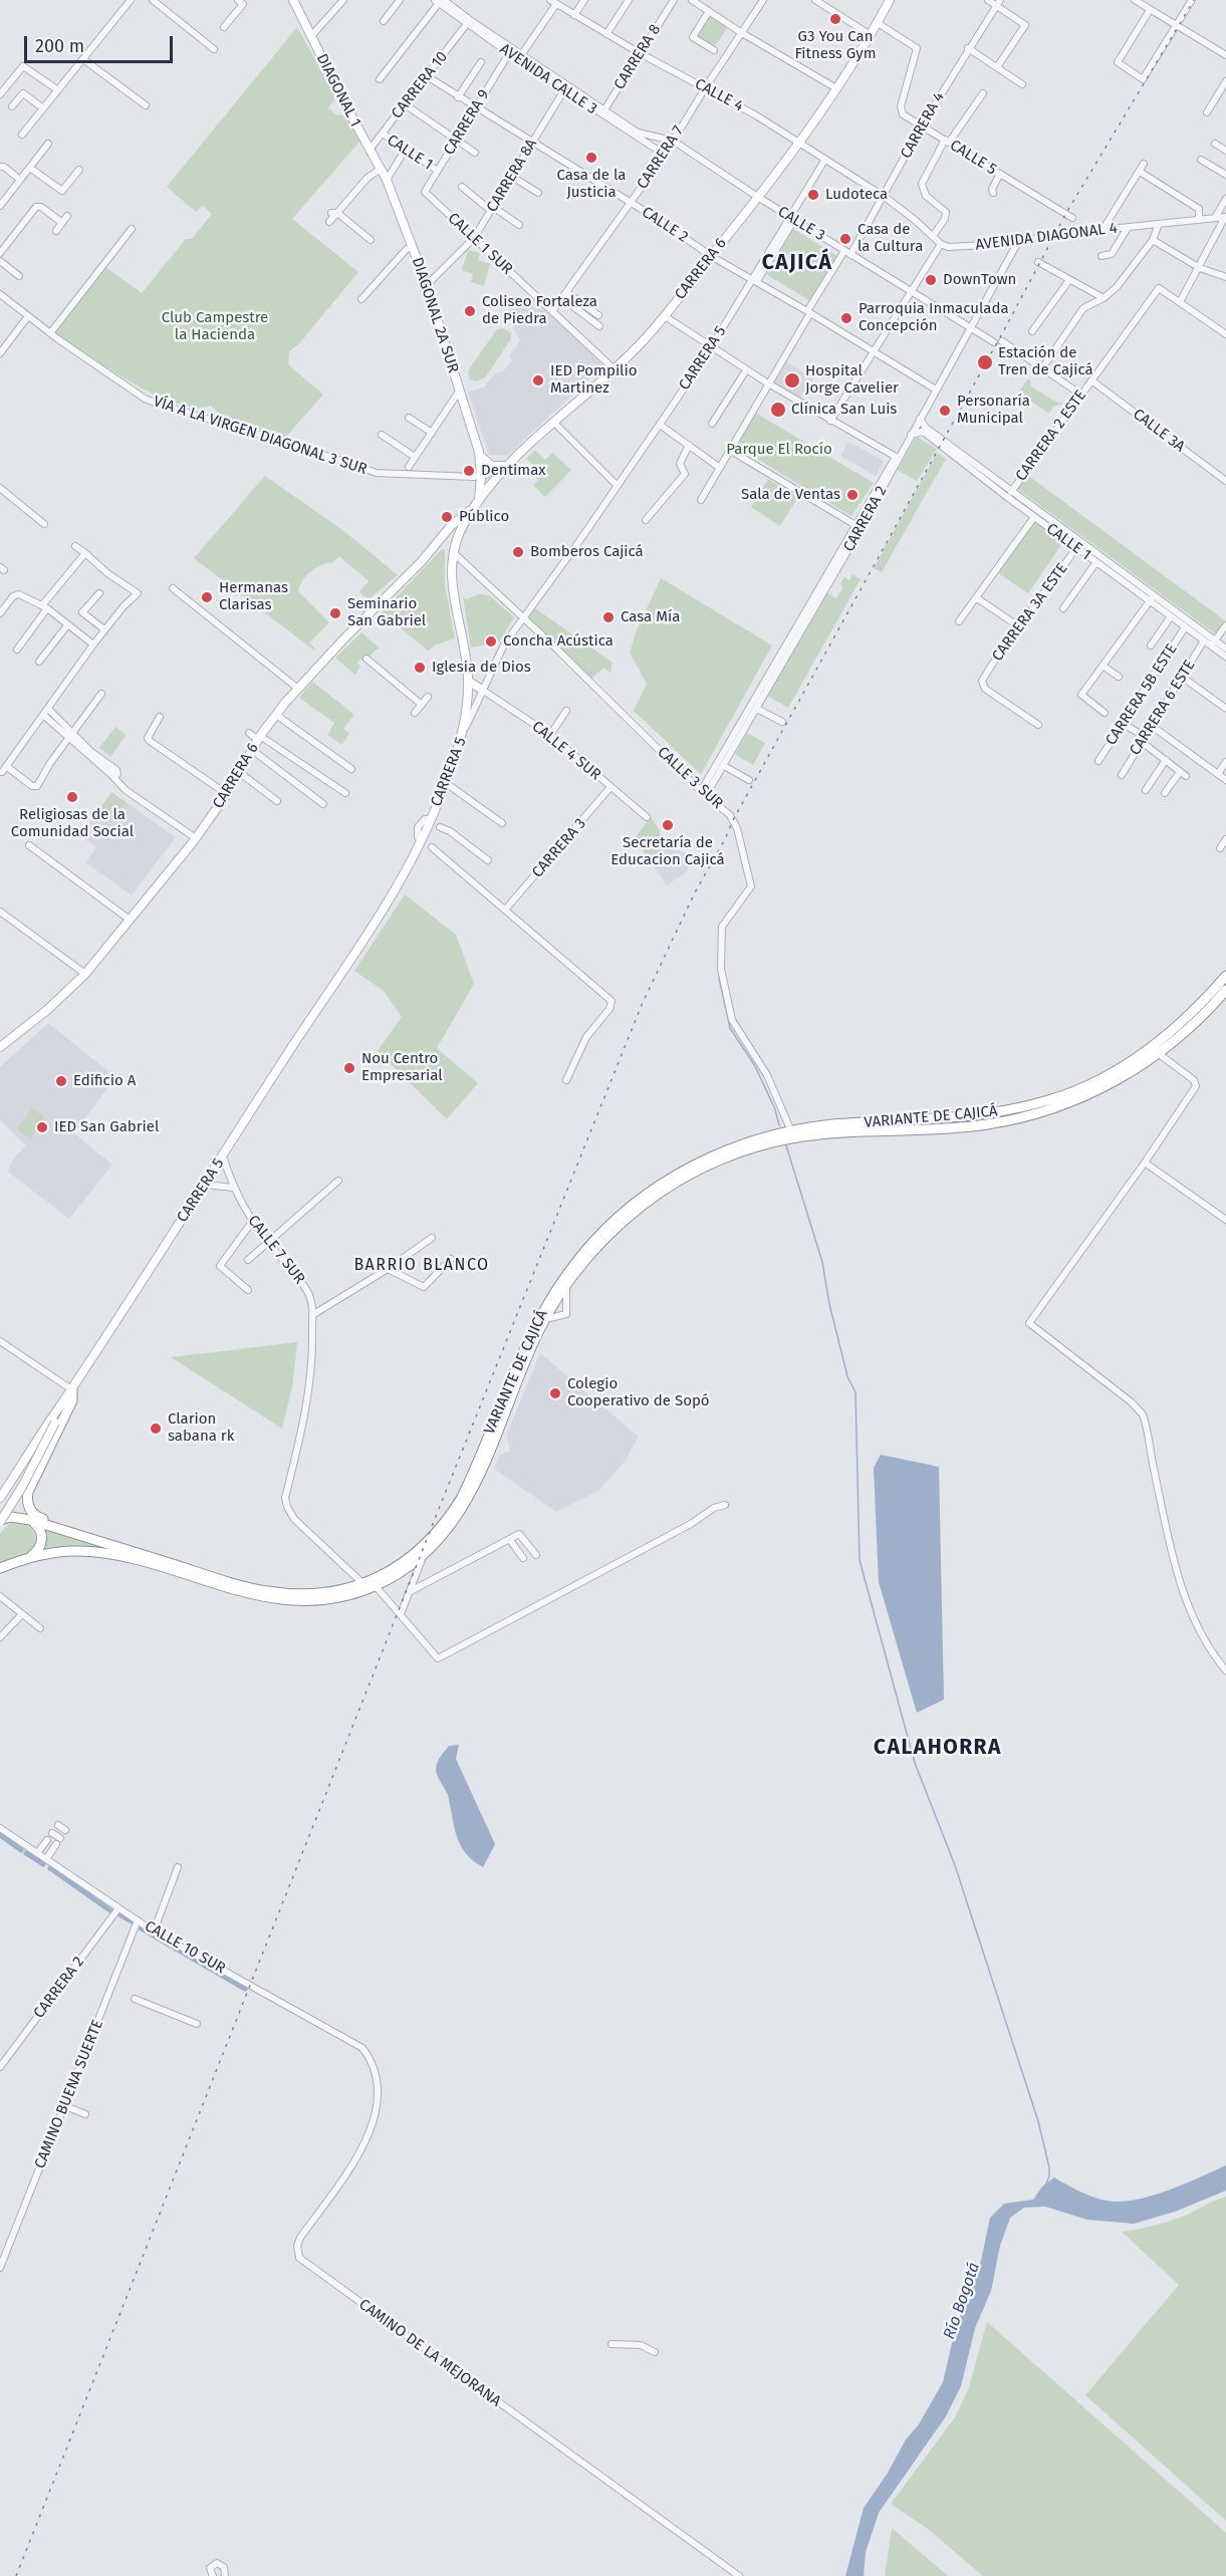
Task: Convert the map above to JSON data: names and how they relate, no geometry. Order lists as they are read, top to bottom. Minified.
{"streets":{"highway":["VARIANTE DE CAJICÁ"],"main road":["DIAGONAL 1","CARRERA 6","DIAGONAL 2A SUR","CARRERA 5"],"street":["CARRERA 8","AVENIDA CALLE 3","CARRERA 10","CALLE 4","CARRERA 9","CARRERA 4","CALLE 1","CARRERA 7","CALLE 5","CARRERA 8A","CALLE 3","CALLE 2","AVENIDA DIAGONAL 4","CALLE 1 SUR","CALLE 3A","VÍA A LA VIRGEN DIAGONAL 3 SUR","CARRERA 2 ESTE","CARRERA 2","CARRERA 3A ESTE","CARRERA 5B ESTE","CARRERA 6 ESTE","CALLE 4 SUR","CALLE 3 SUR","CARRERA 3","CALLE 7 SUR","CALLE 10 SUR","CAMINO BUENA SUERTE","CAMINO DE LA MEJORANA"]},"crossings":[["CARRERA 8","AVENIDA CALLE 3"],["CARRERA 8","CALLE 4"],["AVENIDA CALLE 3","CARRERA 10"],["AVENIDA CALLE 3","CARRERA 9"],["AVENIDA CALLE 3","CARRERA 7"],["AVENIDA CALLE 3","CARRERA 8A"],["AVENIDA CALLE 3","CALLE 3"],["CARRERA 10","DIAGONAL 1"],["CARRERA 10","CALLE 1"],["CARRERA 10","CALLE 2"],["DIAGONAL 1","DIAGONAL 2A SUR"],["CALLE 4","CARRERA 4"],["CALLE 4","CARRERA 7"],["CALLE 4","CARRERA 6"],["CALLE 4","CARRERA 5"],["CARRERA 9","CALLE 1"],["CARRERA 9","CALLE 2"],["CARRERA 9","CALLE 1 SUR"],["CARRERA 4","CALLE 5"],["CARRERA 4","CALLE 3"],["CARRERA 4","CALLE 2"],["CALLE 1","CARRERA 2 ESTE"],["CALLE 1","CARRERA 2"],["CALLE 1","CARRERA 3A ESTE"],["CALLE 1","CARRERA 5B ESTE"],["CALLE 1","CARRERA 6 ESTE"],["CARRERA 7","CALLE 3"],["CARRERA 7","CALLE 2"],["CARRERA 7","CALLE 1 SUR"],["CALLE 5","CARRERA 6"],["CARRERA 8A","CALLE 2"],["CARRERA 8A","CALLE 1 SUR"],["CARRERA 8A","DIAGONAL 2A SUR"],["CALLE 3","CARRERA 6"],["CALLE 3","CARRERA 5"],["CALLE 3","CARRERA 2"],["CALLE 2","CARRERA 6"],["CALLE 2","CARRERA 5"],["CALLE 2","CARRERA 2"],["AVENIDA DIAGONAL 4","CARRERA 2"],["CALLE 1 SUR","CARRERA 6"],["CARRERA 6","DIAGONAL 2A SUR"],["CARRERA 6","CARRERA 5"],["CARRERA 6","CALLE 3 SUR"],["DIAGONAL 2A SUR","VÍA A LA VIRGEN DIAGONAL 3 SUR"],["CARRERA 5","CALLE 4 SUR"],["CARRERA 5","CALLE 3 SUR"],["CARRERA 5","VARIANTE DE CAJICÁ"],["CARRERA 5","CALLE 7 SUR"],["CALLE 3A","CARRERA 2 ESTE"],["CARRERA 2","CALLE 3 SUR"],["CARRERA 2","CALLE 10 SUR"],["CALLE 4 SUR","CARRERA 3"],["CALLE 3 SUR","VARIANTE DE CAJICÁ"],["VARIANTE DE CAJICÁ","CALLE 7 SUR"],["CALLE 10 SUR","CAMINO BUENA SUERTE"],["CALLE 10 SUR","CAMINO DE LA MEJORANA"]],"districts":["CAJICÁ","BARRIO BLANCO","CALAHORRA"],"water":["Río Bogotá"],"parks":["Club Campestre la Hacienda","Parque El Rocío"],"places":["G3 You Can Fitness Gym","Casa de la Justicia","Ludoteca","Casa de la Cultura","DownTown","Coliseo Fortaleza de Piedra","Parroquia Inmaculada Concepción","Estación de Tren de Cajicá","IED Pompilio Martinez","Hospital Jorge Cavelier","Clínica San Luis","Personaría Municipal","Dentimax","Sala de Ventas","Público","Bomberos Cajicá","Hermanas Clarisas","Seminario San Gabriel","Casa Mía","Concha Acústica","Iglesia de Dios","Religiosas de la Comunidad Social","Secretaría de Educacion Cajicá","Nou Centro Empresarial","Edificio A","IED San Gabriel","Colegio Cooperativo de Sopó","Clarion sabana rk"],"scale_bar":"200 m"}
